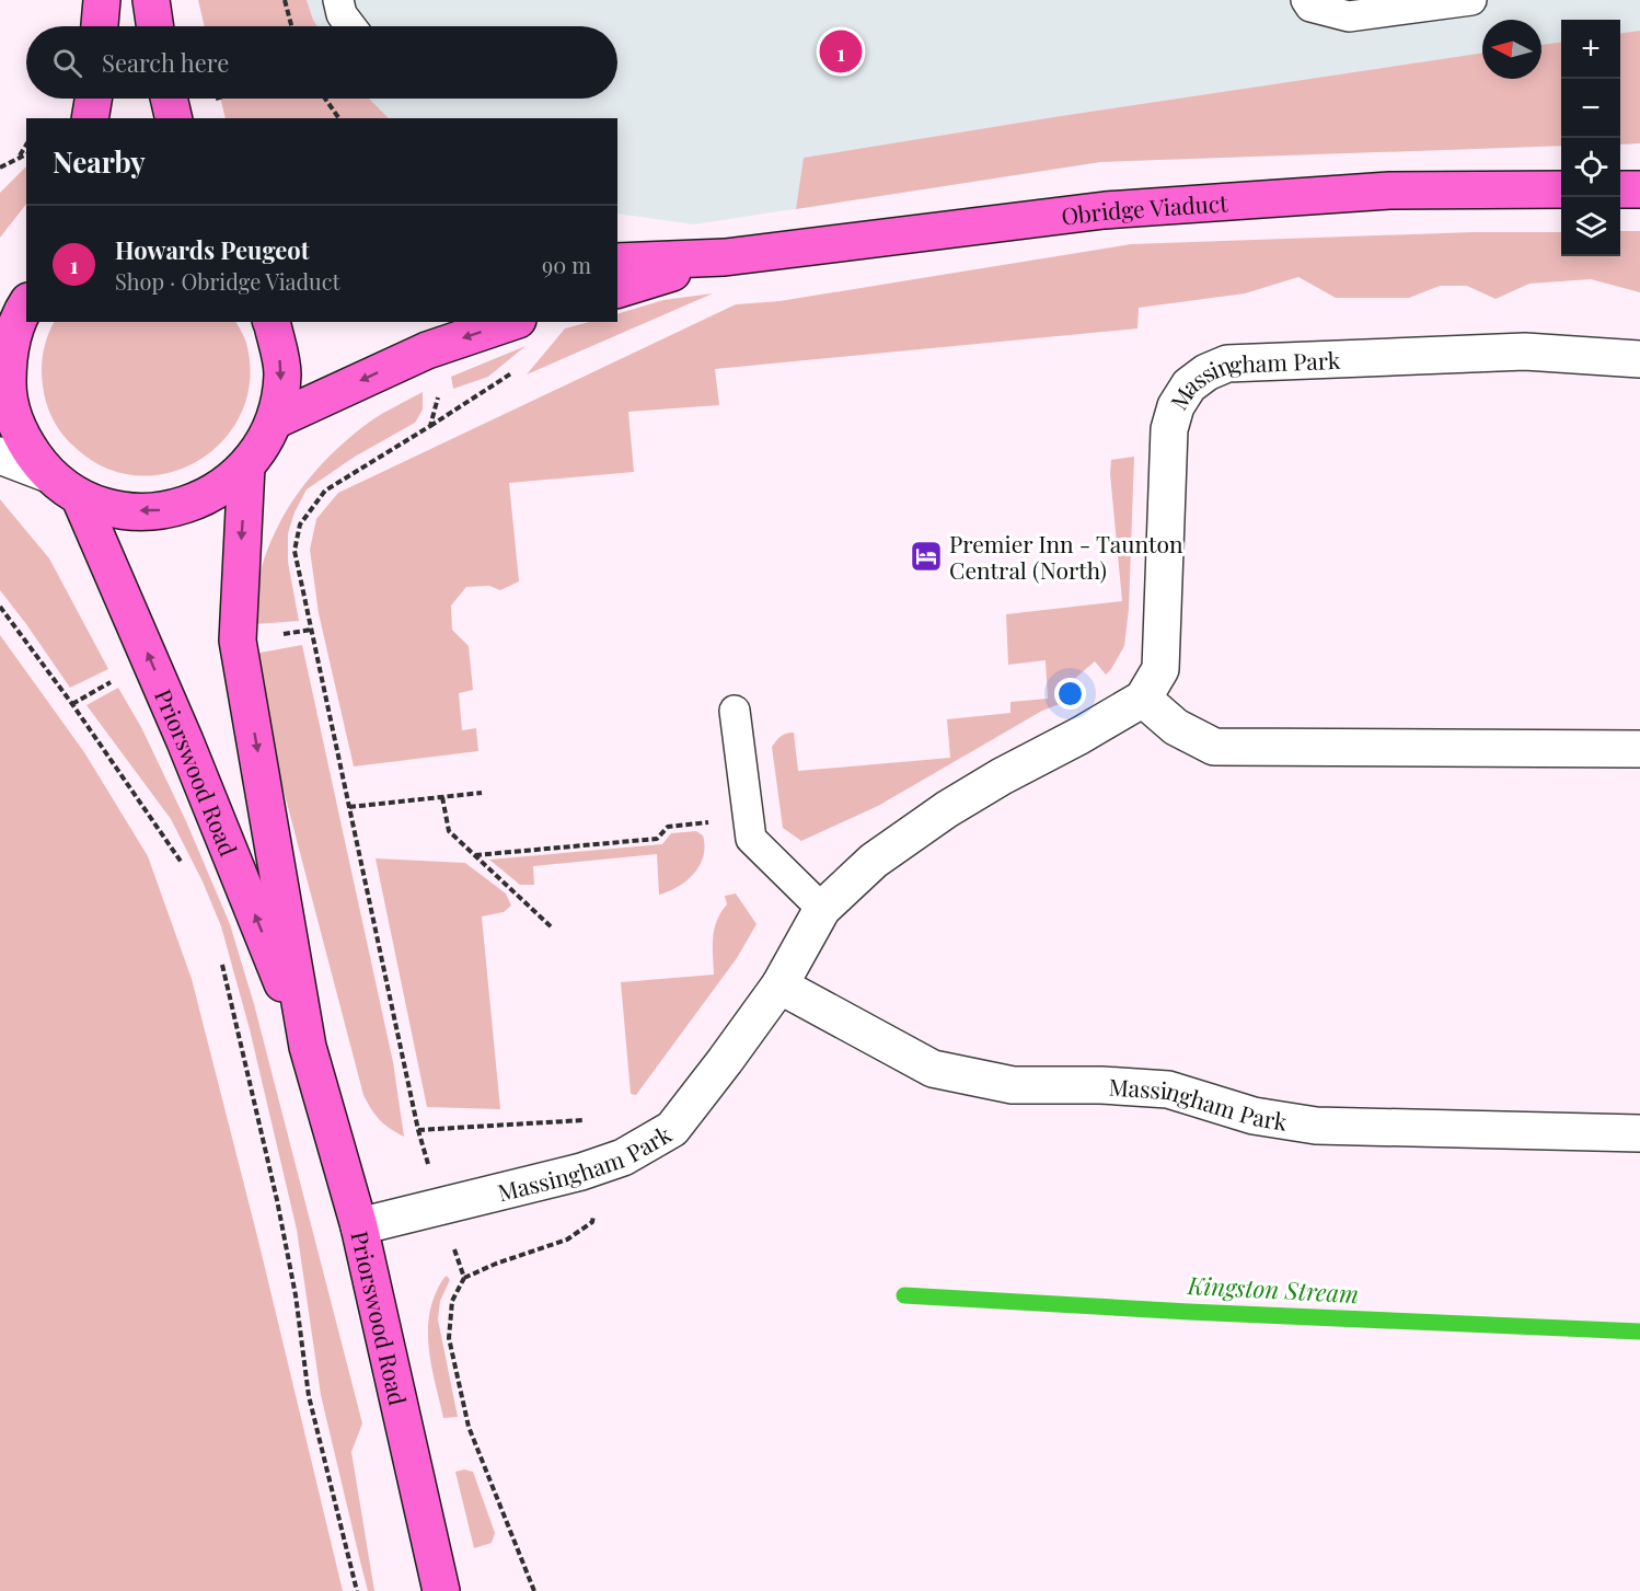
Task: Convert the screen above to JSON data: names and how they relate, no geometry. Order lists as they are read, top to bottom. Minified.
{"streets":{"main road":["Obridge Viaduct","Priorswood Road"],"street":["Massingham Park"]},"crossings":[["Massingham Park","Priorswood Road"]],"water":["Kingston Stream"],"places":{"hotel":["Premier Inn - Taunton Central (North)"]},"north":"left","page":{"map_buttons":["+","−"],"search":"Search here","pins":"1","heading":"Nearby","list":[{"mark":"1","name":"Howards Peugeot","note":"Shop · Obridge Viaduct","value":"90 m"}]}}
